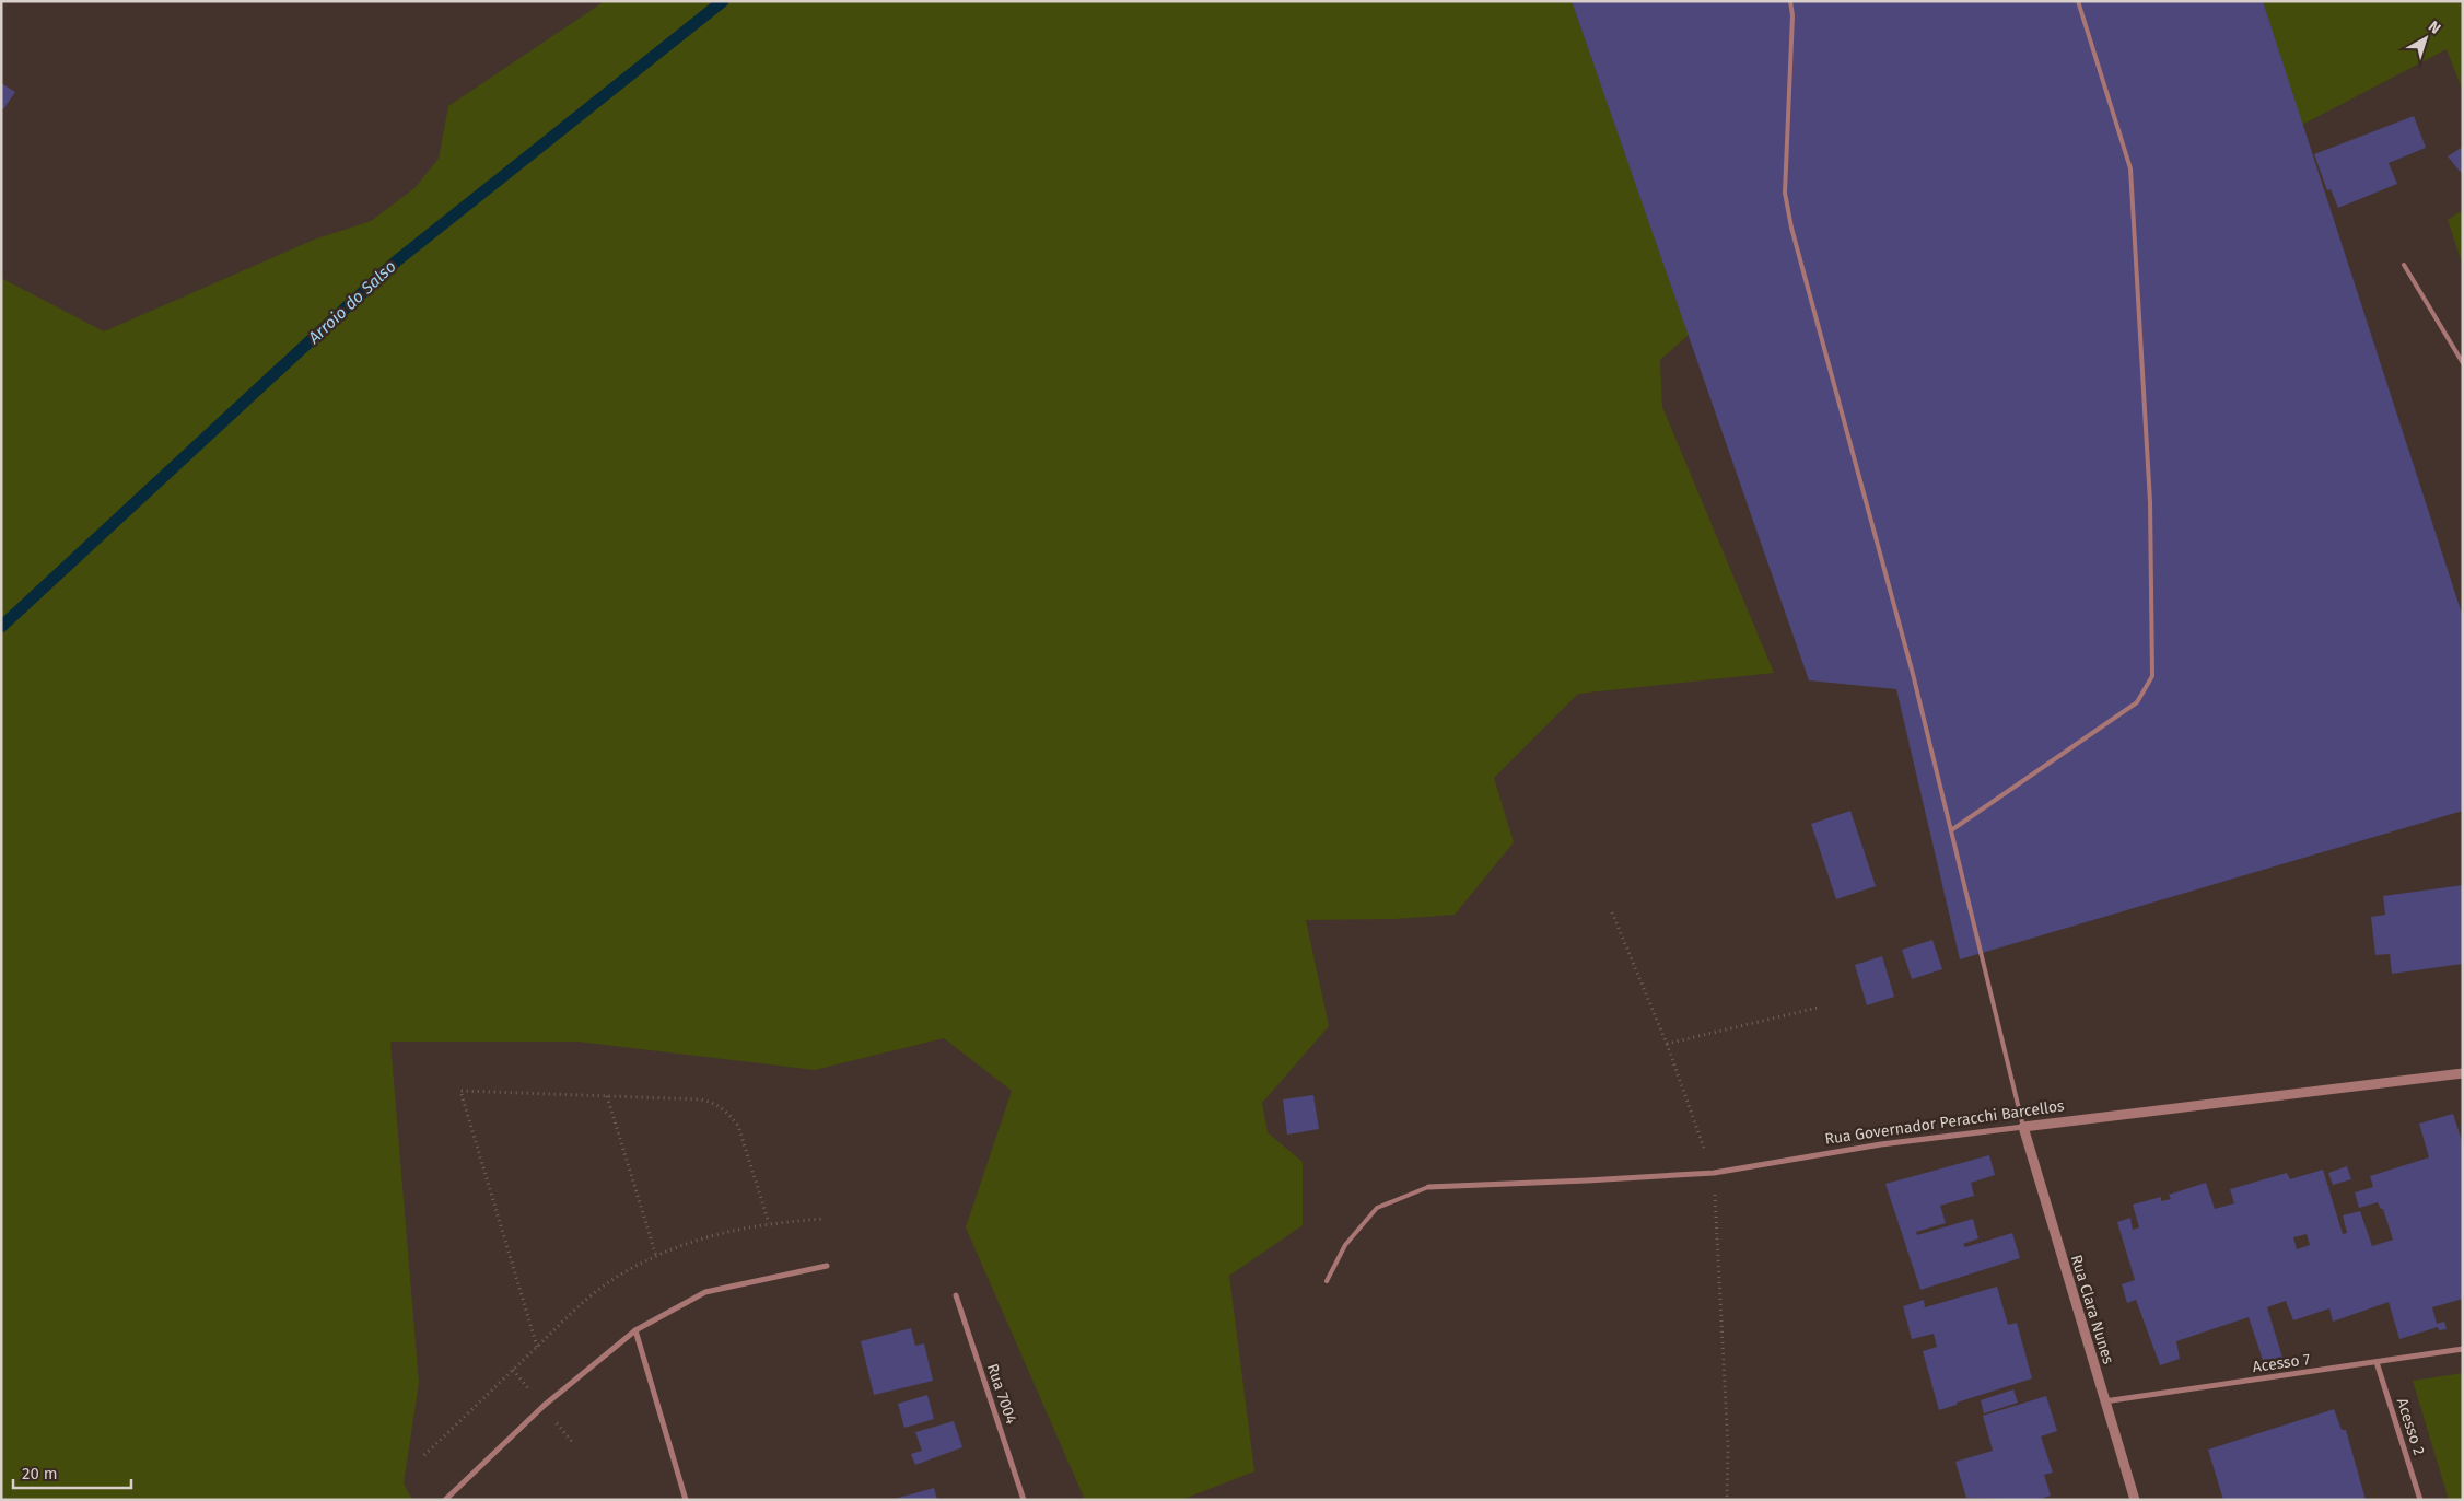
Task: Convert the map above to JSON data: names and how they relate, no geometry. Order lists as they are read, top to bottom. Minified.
{"streets":{"street":["Rua Governador Peracchi Barcellos","Rua Clara Nunes","Acesso 7","Rua 7004","Acesso 2"]},"crossings":[["Rua Governador Peracchi Barcellos","Rua Clara Nunes"],["Rua Clara Nunes","Acesso 7"],["Acesso 7","Acesso 2"]],"water":["Arroio do Salso"],"scale_bar":"20 m","north":"top right"}
